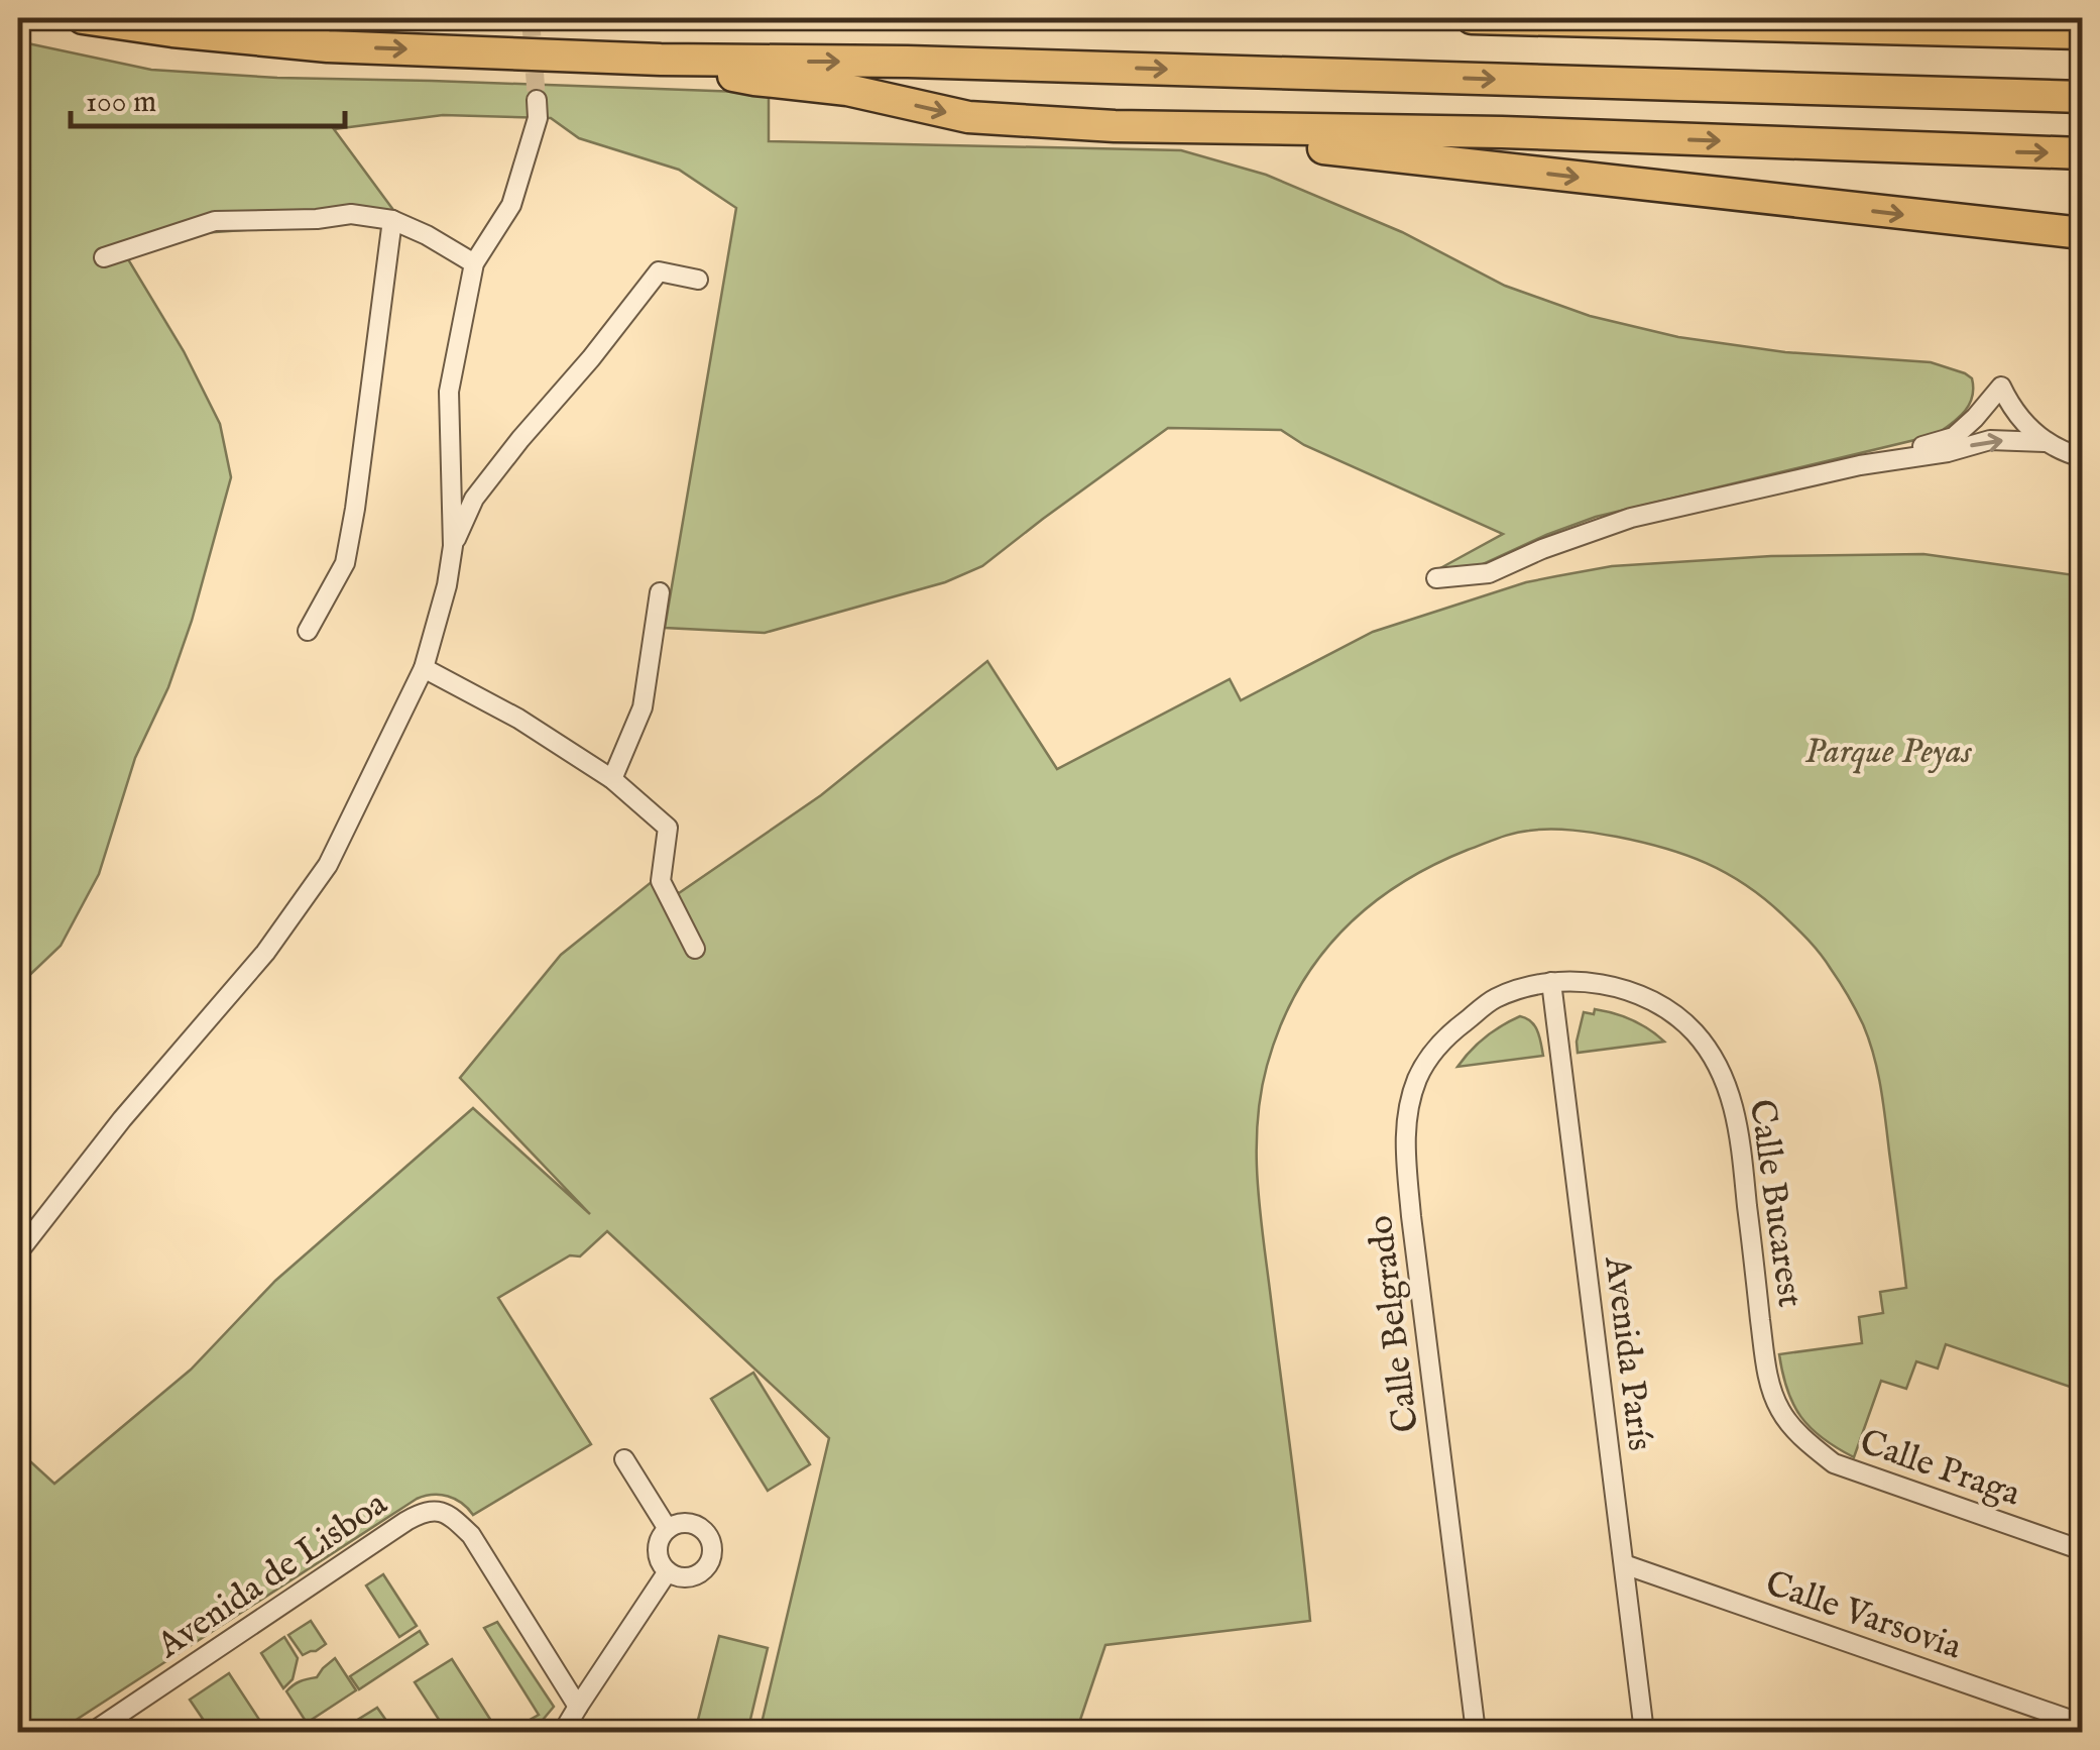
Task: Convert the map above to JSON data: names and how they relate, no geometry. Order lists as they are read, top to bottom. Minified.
{"streets":{"street":["Calle Bucarest","Calle Belgrado","Avenida París","Calle Praga","Avenida de Lisboa","Calle Varsovia"]},"crossings":[["Calle Bucarest","Calle Belgrado"],["Calle Bucarest","Avenida París"],["Calle Bucarest","Calle Praga"],["Calle Belgrado","Avenida París"],["Avenida París","Calle Varsovia"]],"parks":["Parque Peyas"],"scale_bar":"100 m"}
